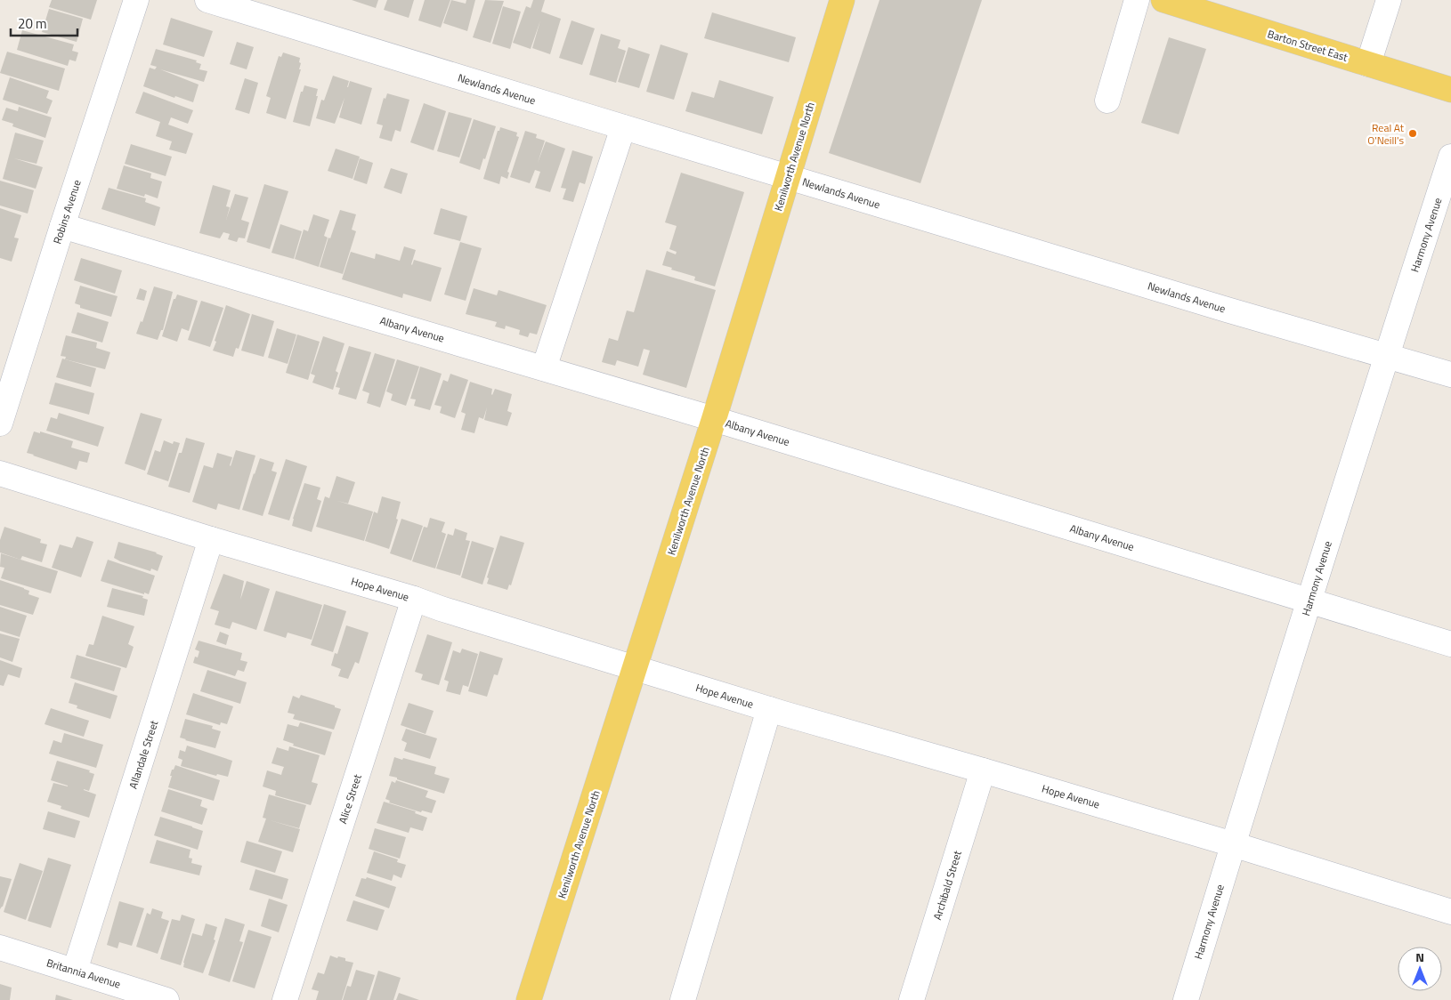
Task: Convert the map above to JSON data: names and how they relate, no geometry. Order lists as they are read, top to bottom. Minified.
{"streets":{"main road":["Barton Street East","Kenilworth Avenue North"],"street":["Newlands Avenue","Robins Avenue","Harmony Avenue","Albany Avenue","Hope Avenue","Allandale Street","Alice Street","Archibald Street","Britannia Avenue"]},"crossings":[["Newlands Avenue","Kenilworth Avenue North"],["Newlands Avenue","Harmony Avenue"],["Kenilworth Avenue North","Albany Avenue"],["Kenilworth Avenue North","Hope Avenue"],["Robins Avenue","Albany Avenue"],["Harmony Avenue","Albany Avenue"],["Harmony Avenue","Hope Avenue"],["Hope Avenue","Allandale Street"],["Hope Avenue","Alice Street"],["Hope Avenue","Archibald Street"],["Allandale Street","Britannia Avenue"]],"places":["Real At O'Neill's"],"scale_bar":"20 m","north":"top"}
